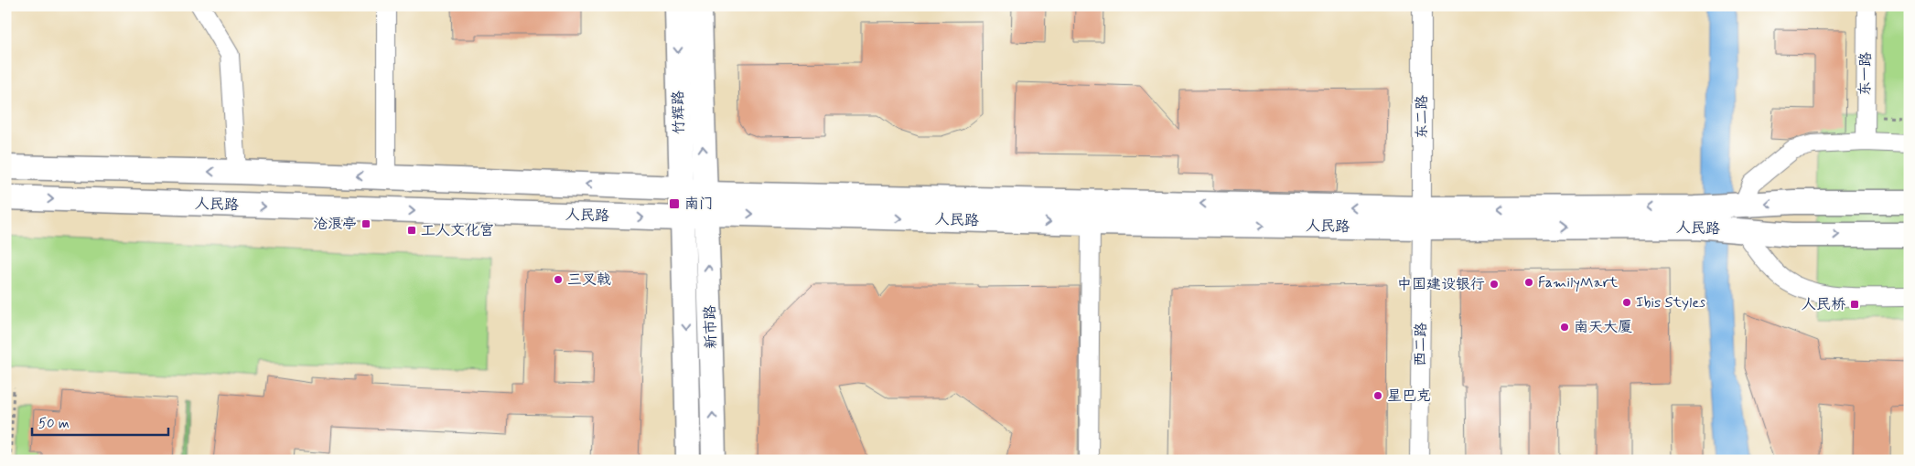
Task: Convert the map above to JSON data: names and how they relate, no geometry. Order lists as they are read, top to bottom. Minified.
{"streets":{"main road":["竹辉路","人民路","新市路"],"street":["东一路","东二路","西二路"]},"crossings":[["竹辉路","人民路"],["竹辉路","新市路"],["东二路","人民路"],["东二路","西二路"],["人民路","新市路"],["人民路","西二路"]],"places":{"transit":["南门","沧浪亭","工人文化宫","人民桥"],"other":["三叉戟","FamilyMart","中国建设银行","Ibis Styles","南天大厦","星巴克"]},"scale_bar":"50 m"}
